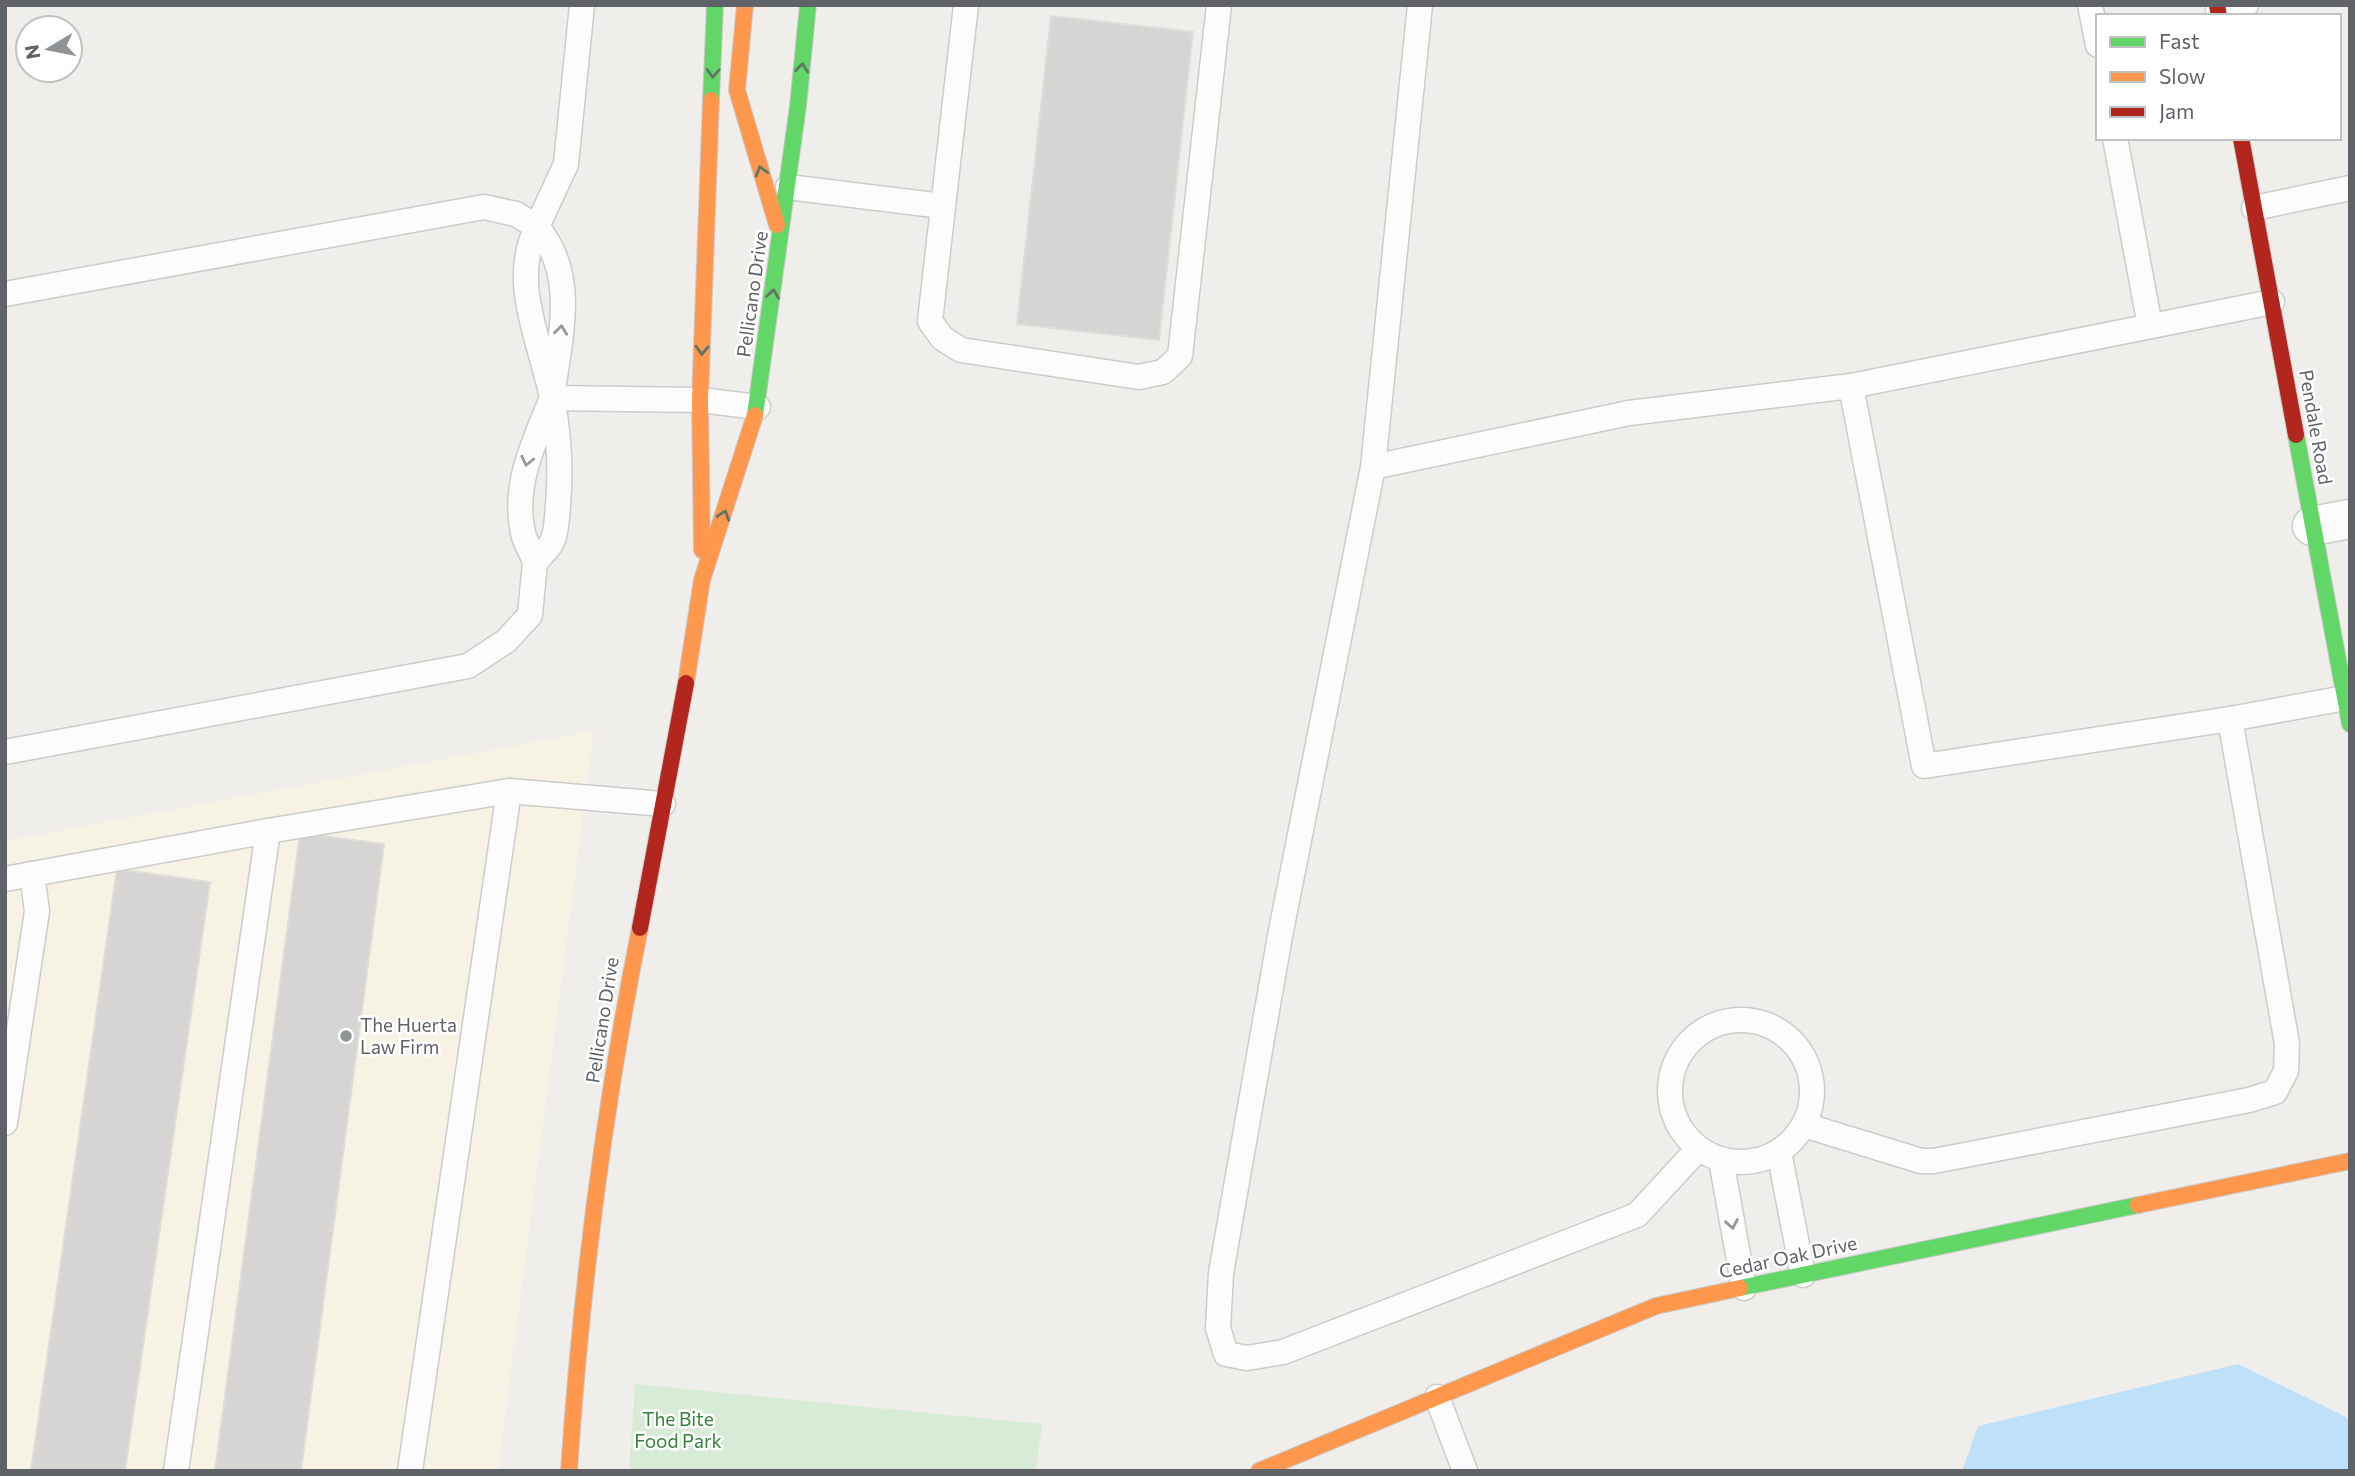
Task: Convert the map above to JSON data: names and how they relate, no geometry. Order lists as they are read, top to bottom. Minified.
{"streets":{"main road":["Pellicano Drive","Pendale Road","Cedar Oak Drive"]},"parks":["The Bite Food Park"],"places":["The Huerta Law Firm"],"legend":["Fast","Slow","Jam"],"north":"left"}
